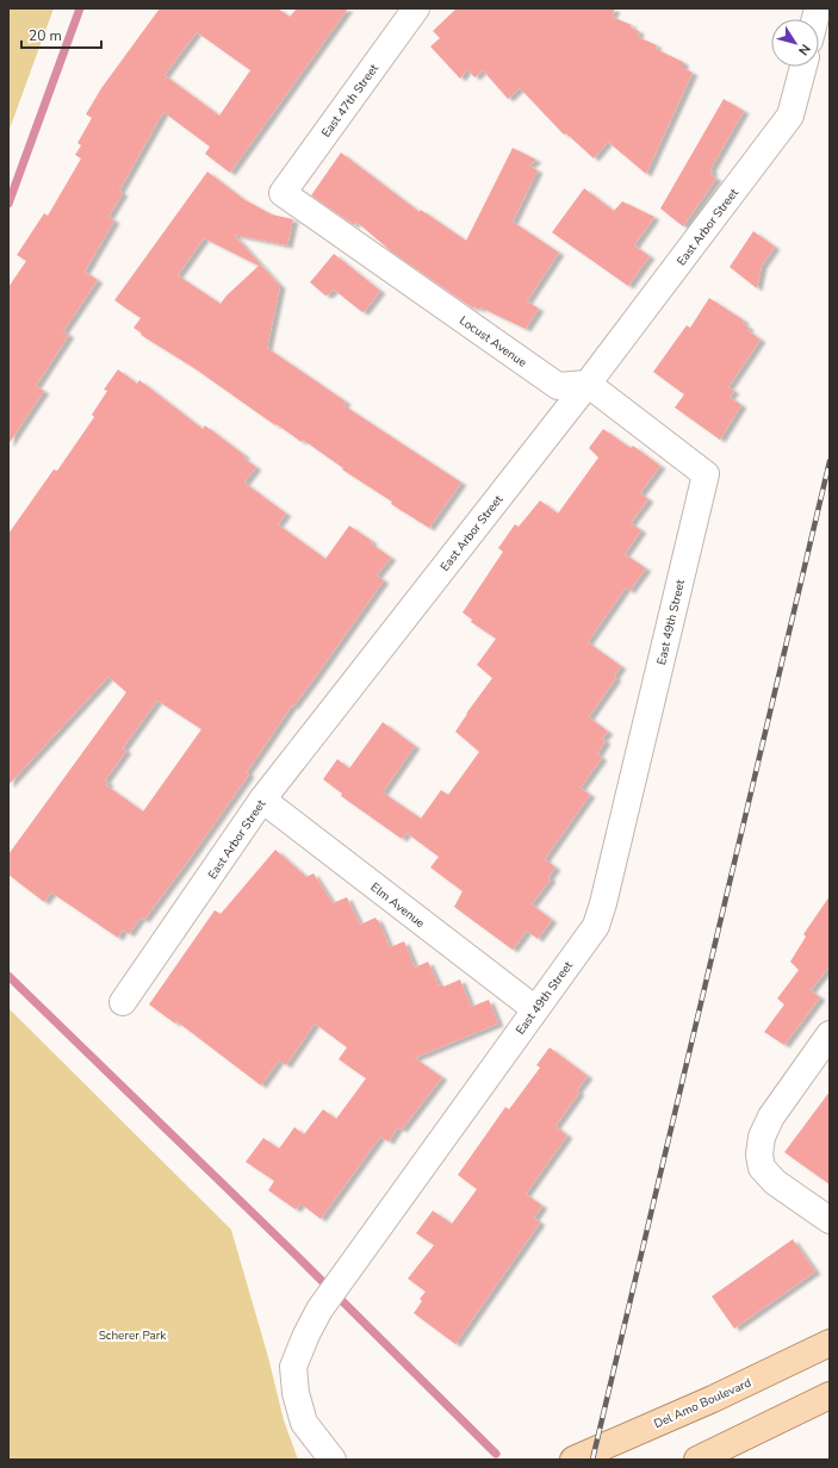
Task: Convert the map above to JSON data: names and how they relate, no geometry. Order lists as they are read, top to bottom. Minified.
{"streets":{"main road":["Del Amo Boulevard"],"street":["East 47th Street","East Arbor Street","Locust Avenue","East 49th Street","Elm Avenue"]},"crossings":[["East 47th Street","Locust Avenue"],["East Arbor Street","Locust Avenue"],["East Arbor Street","East 49th Street"],["East Arbor Street","Elm Avenue"],["Locust Avenue","East 49th Street"],["East 49th Street","Elm Avenue"]],"parks":["Scherer Park"],"scale_bar":"20 m","north":"bottom right"}
